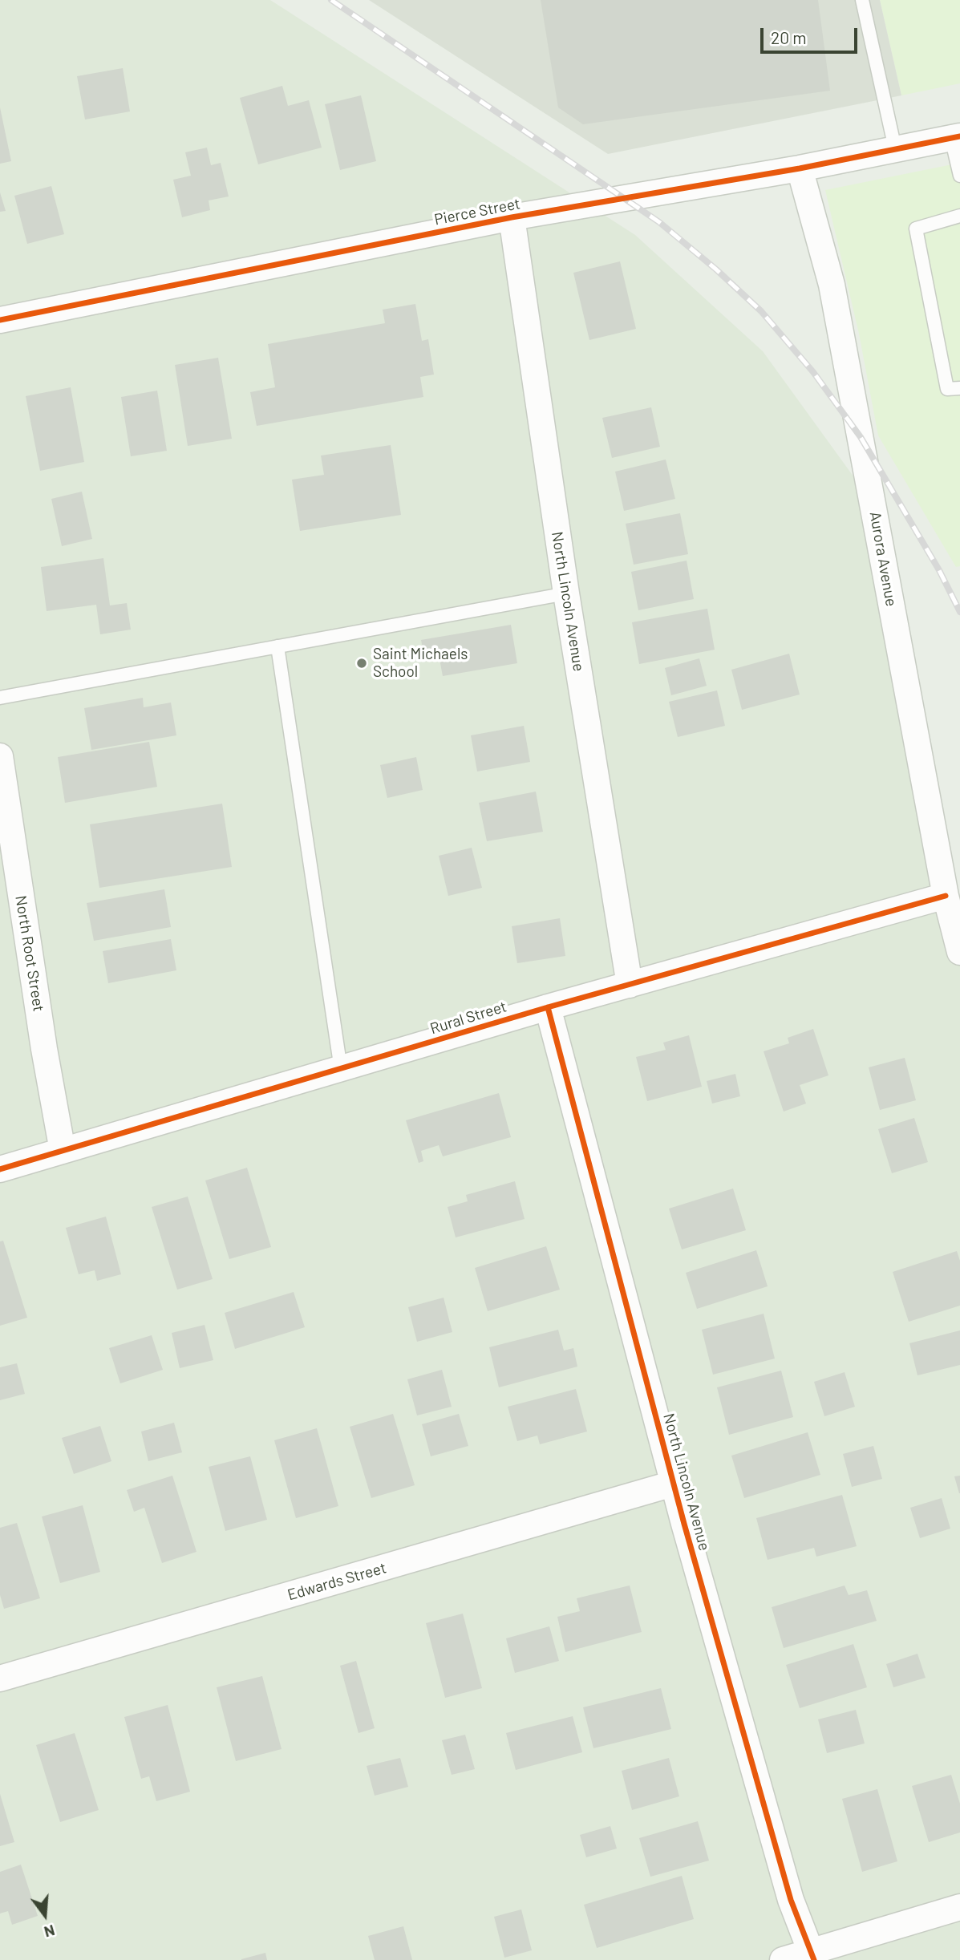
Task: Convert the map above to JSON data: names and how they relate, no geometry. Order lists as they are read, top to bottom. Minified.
{"streets":{"street":["Pierce Street","Aurora Avenue","North Lincoln Avenue","North Root Street","Rural Street","Edwards Street"]},"crossings":[["Pierce Street","Aurora Avenue"],["Pierce Street","North Lincoln Avenue"],["Aurora Avenue","Rural Street"],["North Lincoln Avenue","Rural Street"],["North Lincoln Avenue","Edwards Street"],["North Root Street","Rural Street"]],"places":["Saint Michaels School"],"scale_bar":"20 m","north":"bottom"}
